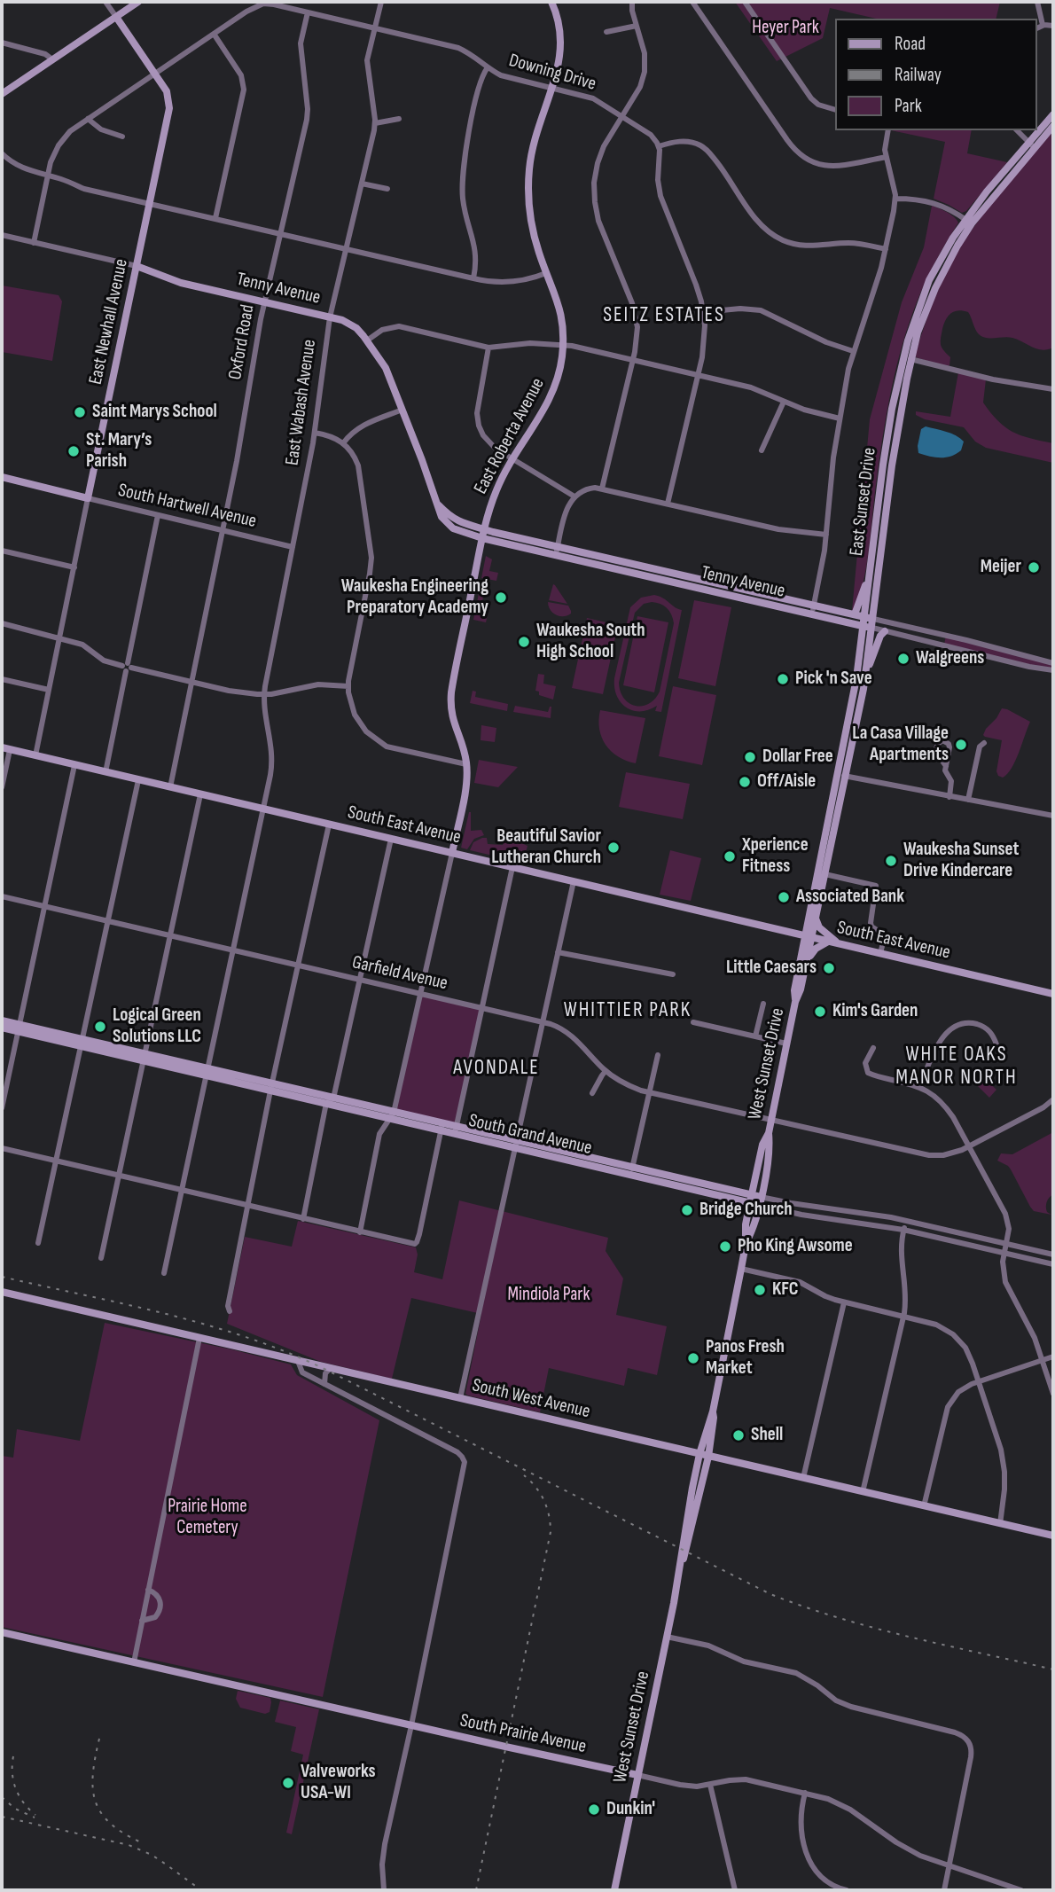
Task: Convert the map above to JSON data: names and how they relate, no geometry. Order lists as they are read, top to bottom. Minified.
{"streets":{"street":["Downing Drive","Tenny Avenue","East Newhall Avenue","Oxford Road","East Wabash Avenue","East Roberta Avenue","East Sunset Drive","South Hartwell Avenue","South East Avenue","Garfield Avenue","West Sunset Drive","South Grand Avenue","South West Avenue","South Prairie Avenue"]},"crossings":[["Downing Drive","Oxford Road"],["Downing Drive","East Wabash Avenue"],["Downing Drive","East Roberta Avenue"],["Tenny Avenue","East Newhall Avenue"],["Tenny Avenue","Oxford Road"],["Tenny Avenue","East Wabash Avenue"],["Tenny Avenue","East Roberta Avenue"],["Tenny Avenue","East Sunset Drive"],["East Newhall Avenue","South Hartwell Avenue"],["East Newhall Avenue","South East Avenue"],["Oxford Road","South Hartwell Avenue"],["Oxford Road","South East Avenue"],["East Wabash Avenue","South Hartwell Avenue"],["East Wabash Avenue","South East Avenue"],["East Wabash Avenue","Garfield Avenue"],["East Wabash Avenue","South Grand Avenue"],["East Roberta Avenue","South East Avenue"],["East Sunset Drive","South East Avenue"],["East Sunset Drive","West Sunset Drive"],["South East Avenue","West Sunset Drive"],["Garfield Avenue","West Sunset Drive"],["West Sunset Drive","South Grand Avenue"],["West Sunset Drive","South West Avenue"],["West Sunset Drive","South Prairie Avenue"]],"districts":["SEITZ ESTATES","WHITTIER PARK","WHITE OAKS MANOR NORTH","AVONDALE"],"parks":["Heyer Park","Mindiola Park","Prairie Home Cemetery"],"places":["Saint Marys School","St. Mary’s Parish","Meijer","Waukesha Engineering Preparatory Academy","Waukesha South High School","Walgreens","Pick 'n Save","La Casa Village Apartments","Dollar Free","Off/Aisle","Beautiful Savior Lutheran Church","Xperience Fitness","Waukesha Sunset Drive Kindercare","Associated Bank","Little Caesars","Kim's Garden","Logical Green Solutions LLC","Bridge Church","Pho King Awsome","KFC","Panos Fresh Market","Shell","Valveworks USA-WI","Dunkin'"],"legend":["Road","Railway","Park"]}
